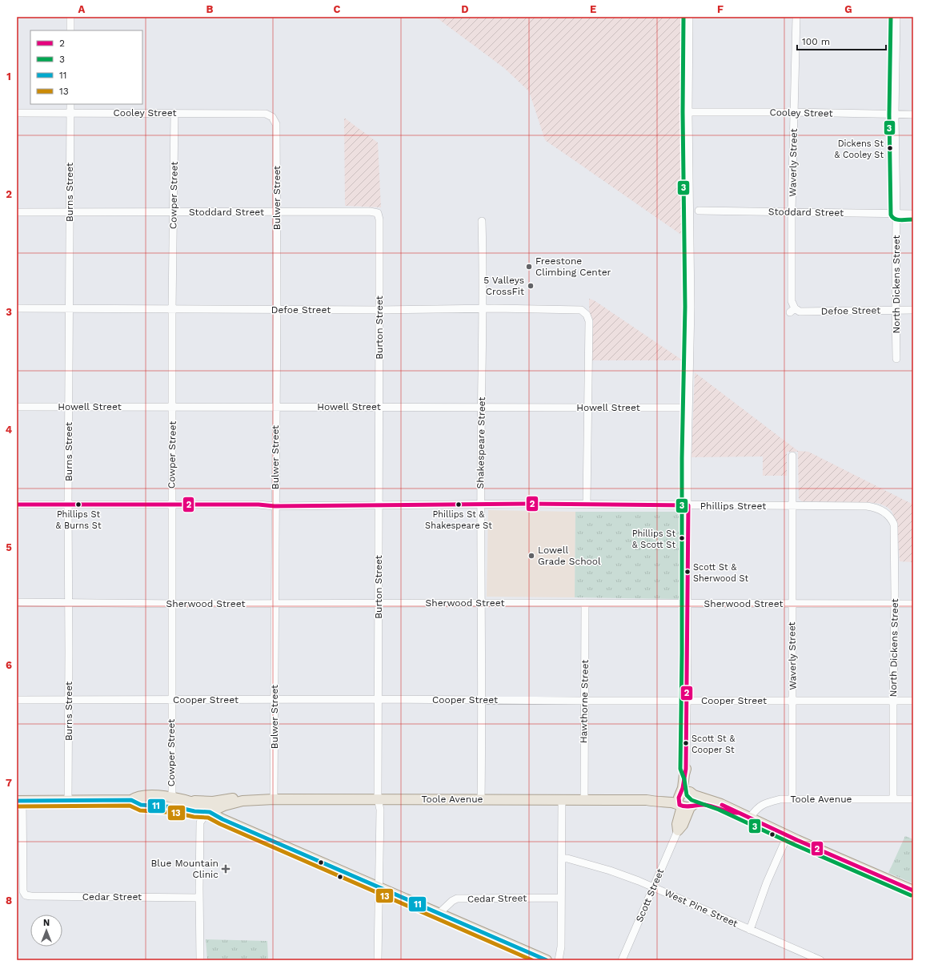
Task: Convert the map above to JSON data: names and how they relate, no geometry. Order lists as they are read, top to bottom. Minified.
{"streets":{"main road":["Toole Avenue"],"street":["Cooley Street","Waverly Street","Burns Street","Cowper Street","Bulwer Street","Stoddard Street","North Dickens Street","Defoe Street","Burton Street","Howell Street","Shakespeare Street","Phillips Street","Sherwood Street","Cooper Street","Hawthorne Street","Scott Street","Cedar Street","West Pine Street"]},"crossings":[["Cooley Street","Waverly Street"],["Cooley Street","Burns Street"],["Cooley Street","Cowper Street"],["Cooley Street","Bulwer Street"],["Cooley Street","North Dickens Street"],["Waverly Street","Stoddard Street"],["Waverly Street","Defoe Street"],["Waverly Street","Phillips Street"],["Waverly Street","Sherwood Street"],["Waverly Street","Cooper Street"],["Waverly Street","Toole Avenue"],["Burns Street","Stoddard Street"],["Burns Street","Defoe Street"],["Burns Street","Howell Street"],["Burns Street","Phillips Street"],["Burns Street","Sherwood Street"],["Burns Street","Cooper Street"],["Cowper Street","Stoddard Street"],["Cowper Street","Defoe Street"],["Cowper Street","Howell Street"],["Cowper Street","Phillips Street"],["Cowper Street","Sherwood Street"],["Cowper Street","Cooper Street"],["Cowper Street","Toole Avenue"],["Bulwer Street","Stoddard Street"],["Bulwer Street","Defoe Street"],["Bulwer Street","Howell Street"],["Bulwer Street","Phillips Street"],["Bulwer Street","Sherwood Street"],["Bulwer Street","Cooper Street"],["Bulwer Street","Toole Avenue"],["Stoddard Street","North Dickens Street"],["Stoddard Street","Burton Street"],["North Dickens Street","Defoe Street"],["North Dickens Street","Phillips Street"],["North Dickens Street","Sherwood Street"],["North Dickens Street","Cooper Street"],["North Dickens Street","Toole Avenue"],["Defoe Street","Burton Street"],["Defoe Street","Howell Street"],["Defoe Street","Shakespeare Street"],["Burton Street","Howell Street"],["Burton Street","Phillips Street"],["Burton Street","Sherwood Street"],["Burton Street","Cooper Street"],["Burton Street","Toole Avenue"],["Howell Street","Shakespeare Street"],["Shakespeare Street","Phillips Street"],["Shakespeare Street","Sherwood Street"],["Shakespeare Street","Cooper Street"],["Shakespeare Street","Toole Avenue"],["Sherwood Street","Hawthorne Street"],["Cooper Street","Hawthorne Street"],["Hawthorne Street","Toole Avenue"],["Scott Street","West Pine Street"]],"places":{"other":["Dickens St & Cooley St","Freestone Climbing Center","5 Valleys CrossFit","Phillips St & Burns St","Phillips St & Shakespeare St","Phillips St & Scott St","Lowell Grade School","Scott St & Sherwood St","Scott St & Cooper St"],"health":["Blue Mountain Clinic"]},"lines":["transit line 3","transit line 2","transit line 11","transit line 13"],"legend":["2","3","11","13"],"scale_bar":"100 m","north":"top","grid":{"columns":["A","B","C","D","E","F","G"],"rows":["1","2","3","4","5","6","7","8"]}}
